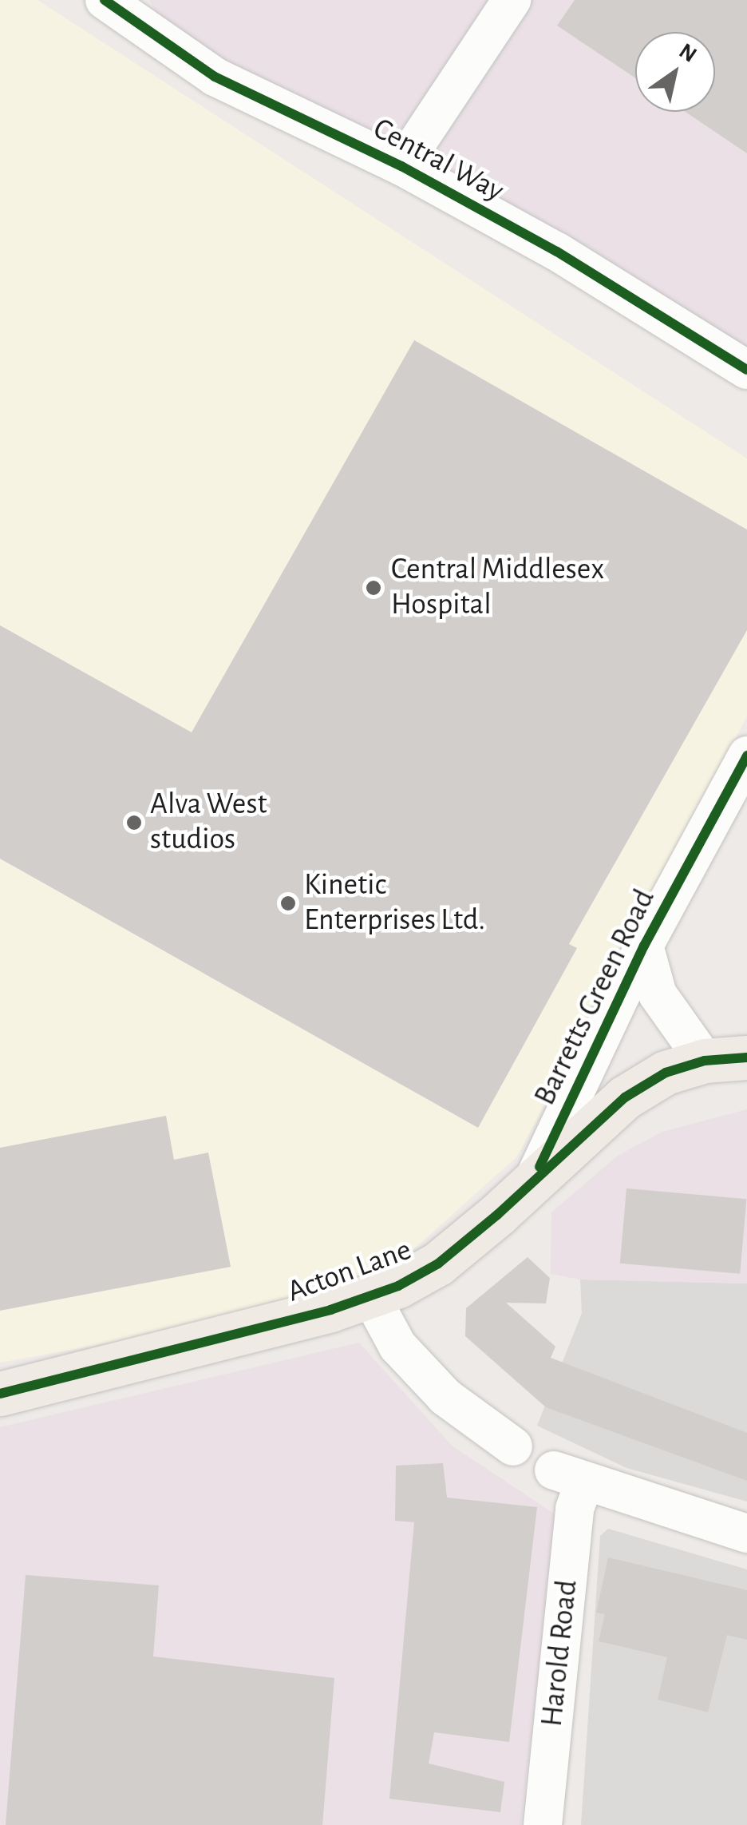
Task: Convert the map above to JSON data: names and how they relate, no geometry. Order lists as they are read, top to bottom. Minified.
{"streets":{"main road":["Acton Lane"],"street":["Central Way","Barretts Green Road","Harold Road"]},"crossings":[["Barretts Green Road","Acton Lane"]],"places":["Central Middlesex Hospital","Alva West studios","Kinetic Enterprises Ltd."],"north":"top right"}
